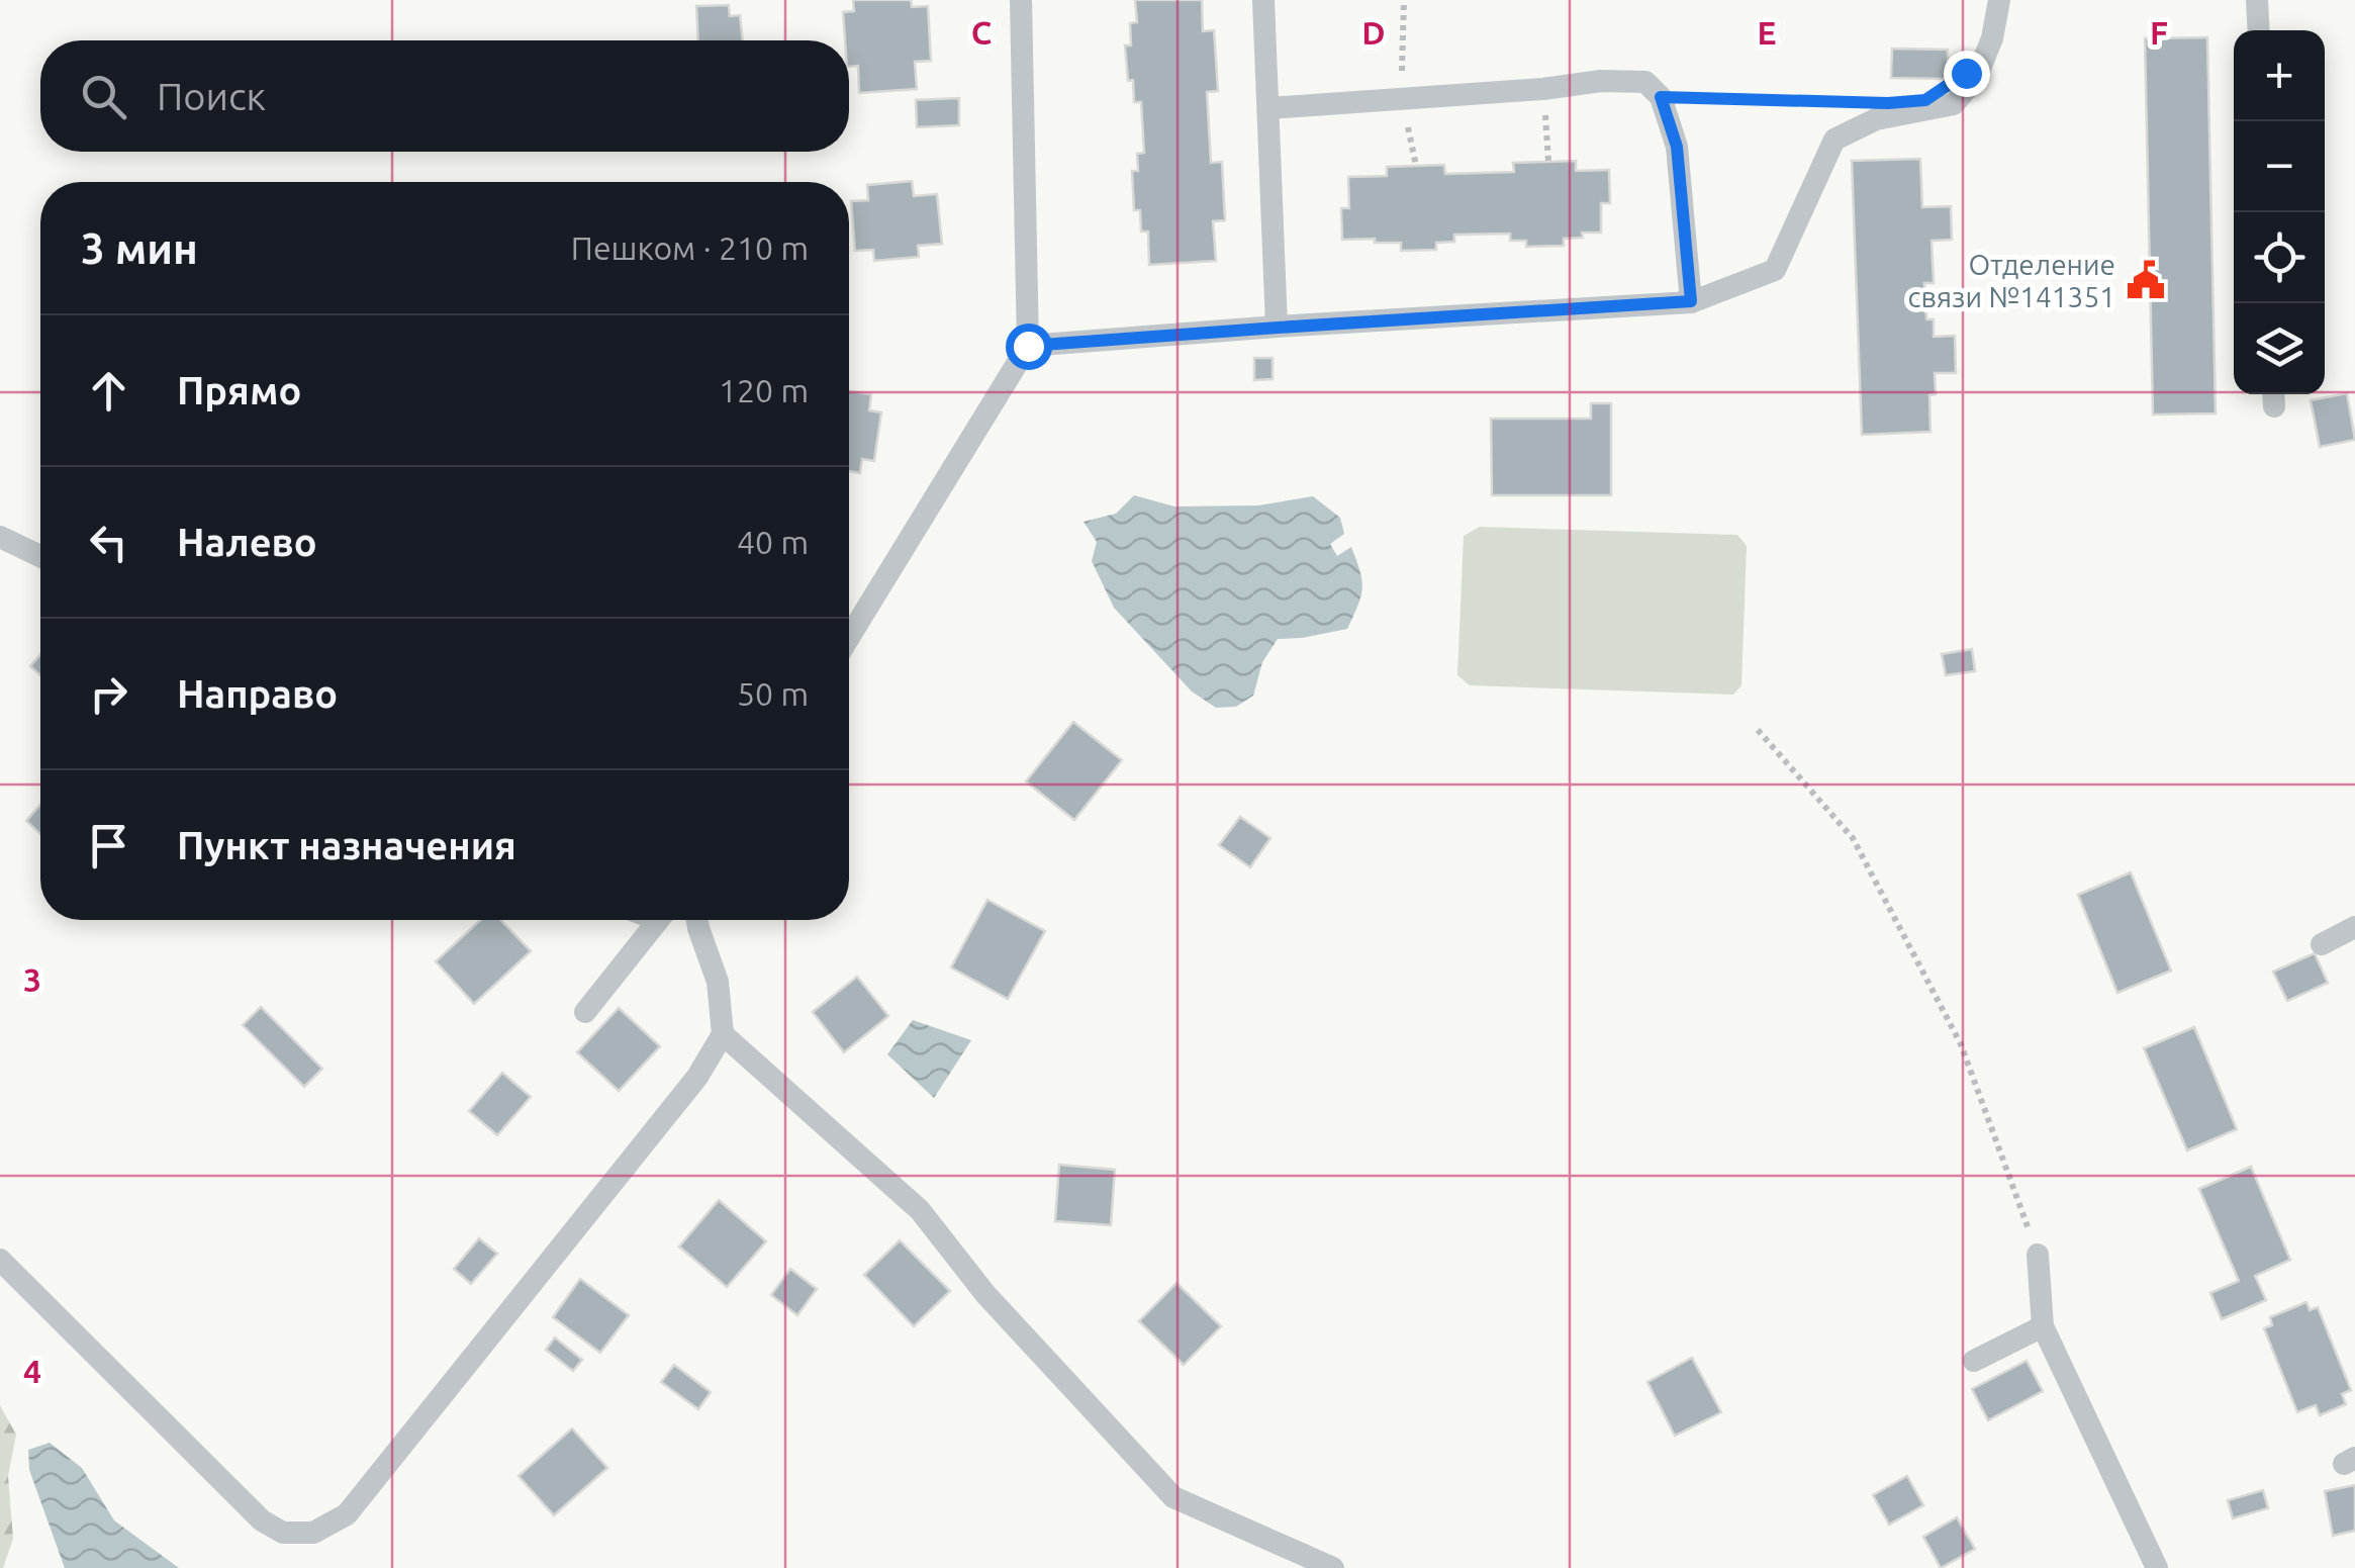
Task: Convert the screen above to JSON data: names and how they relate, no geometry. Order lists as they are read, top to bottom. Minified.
{"places":{"public building":["Отделение связи №141351"]},"page":{"map_buttons":["+","−"],"search":"Поиск","heading":["3 мин","Пешком · 210 m"],"list":[["Прямо","120 m"],["Налево","40 m"],["Направо","50 m"],"Пункт назначения"]},"grid":{"columns":["C","D","E","F"],"rows":["3","4"]}}
